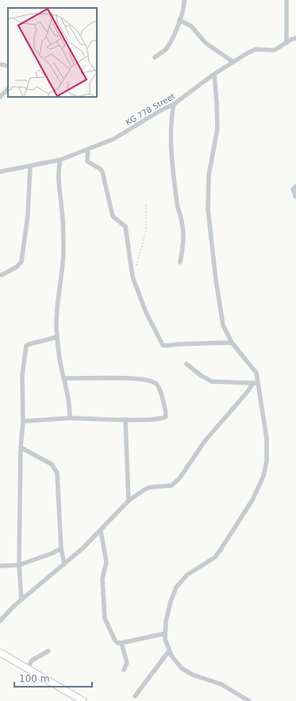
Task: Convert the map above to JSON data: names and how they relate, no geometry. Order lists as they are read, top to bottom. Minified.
{"streets":{"street":["KG 778 Street"]},"scale_bar":"100 m"}
